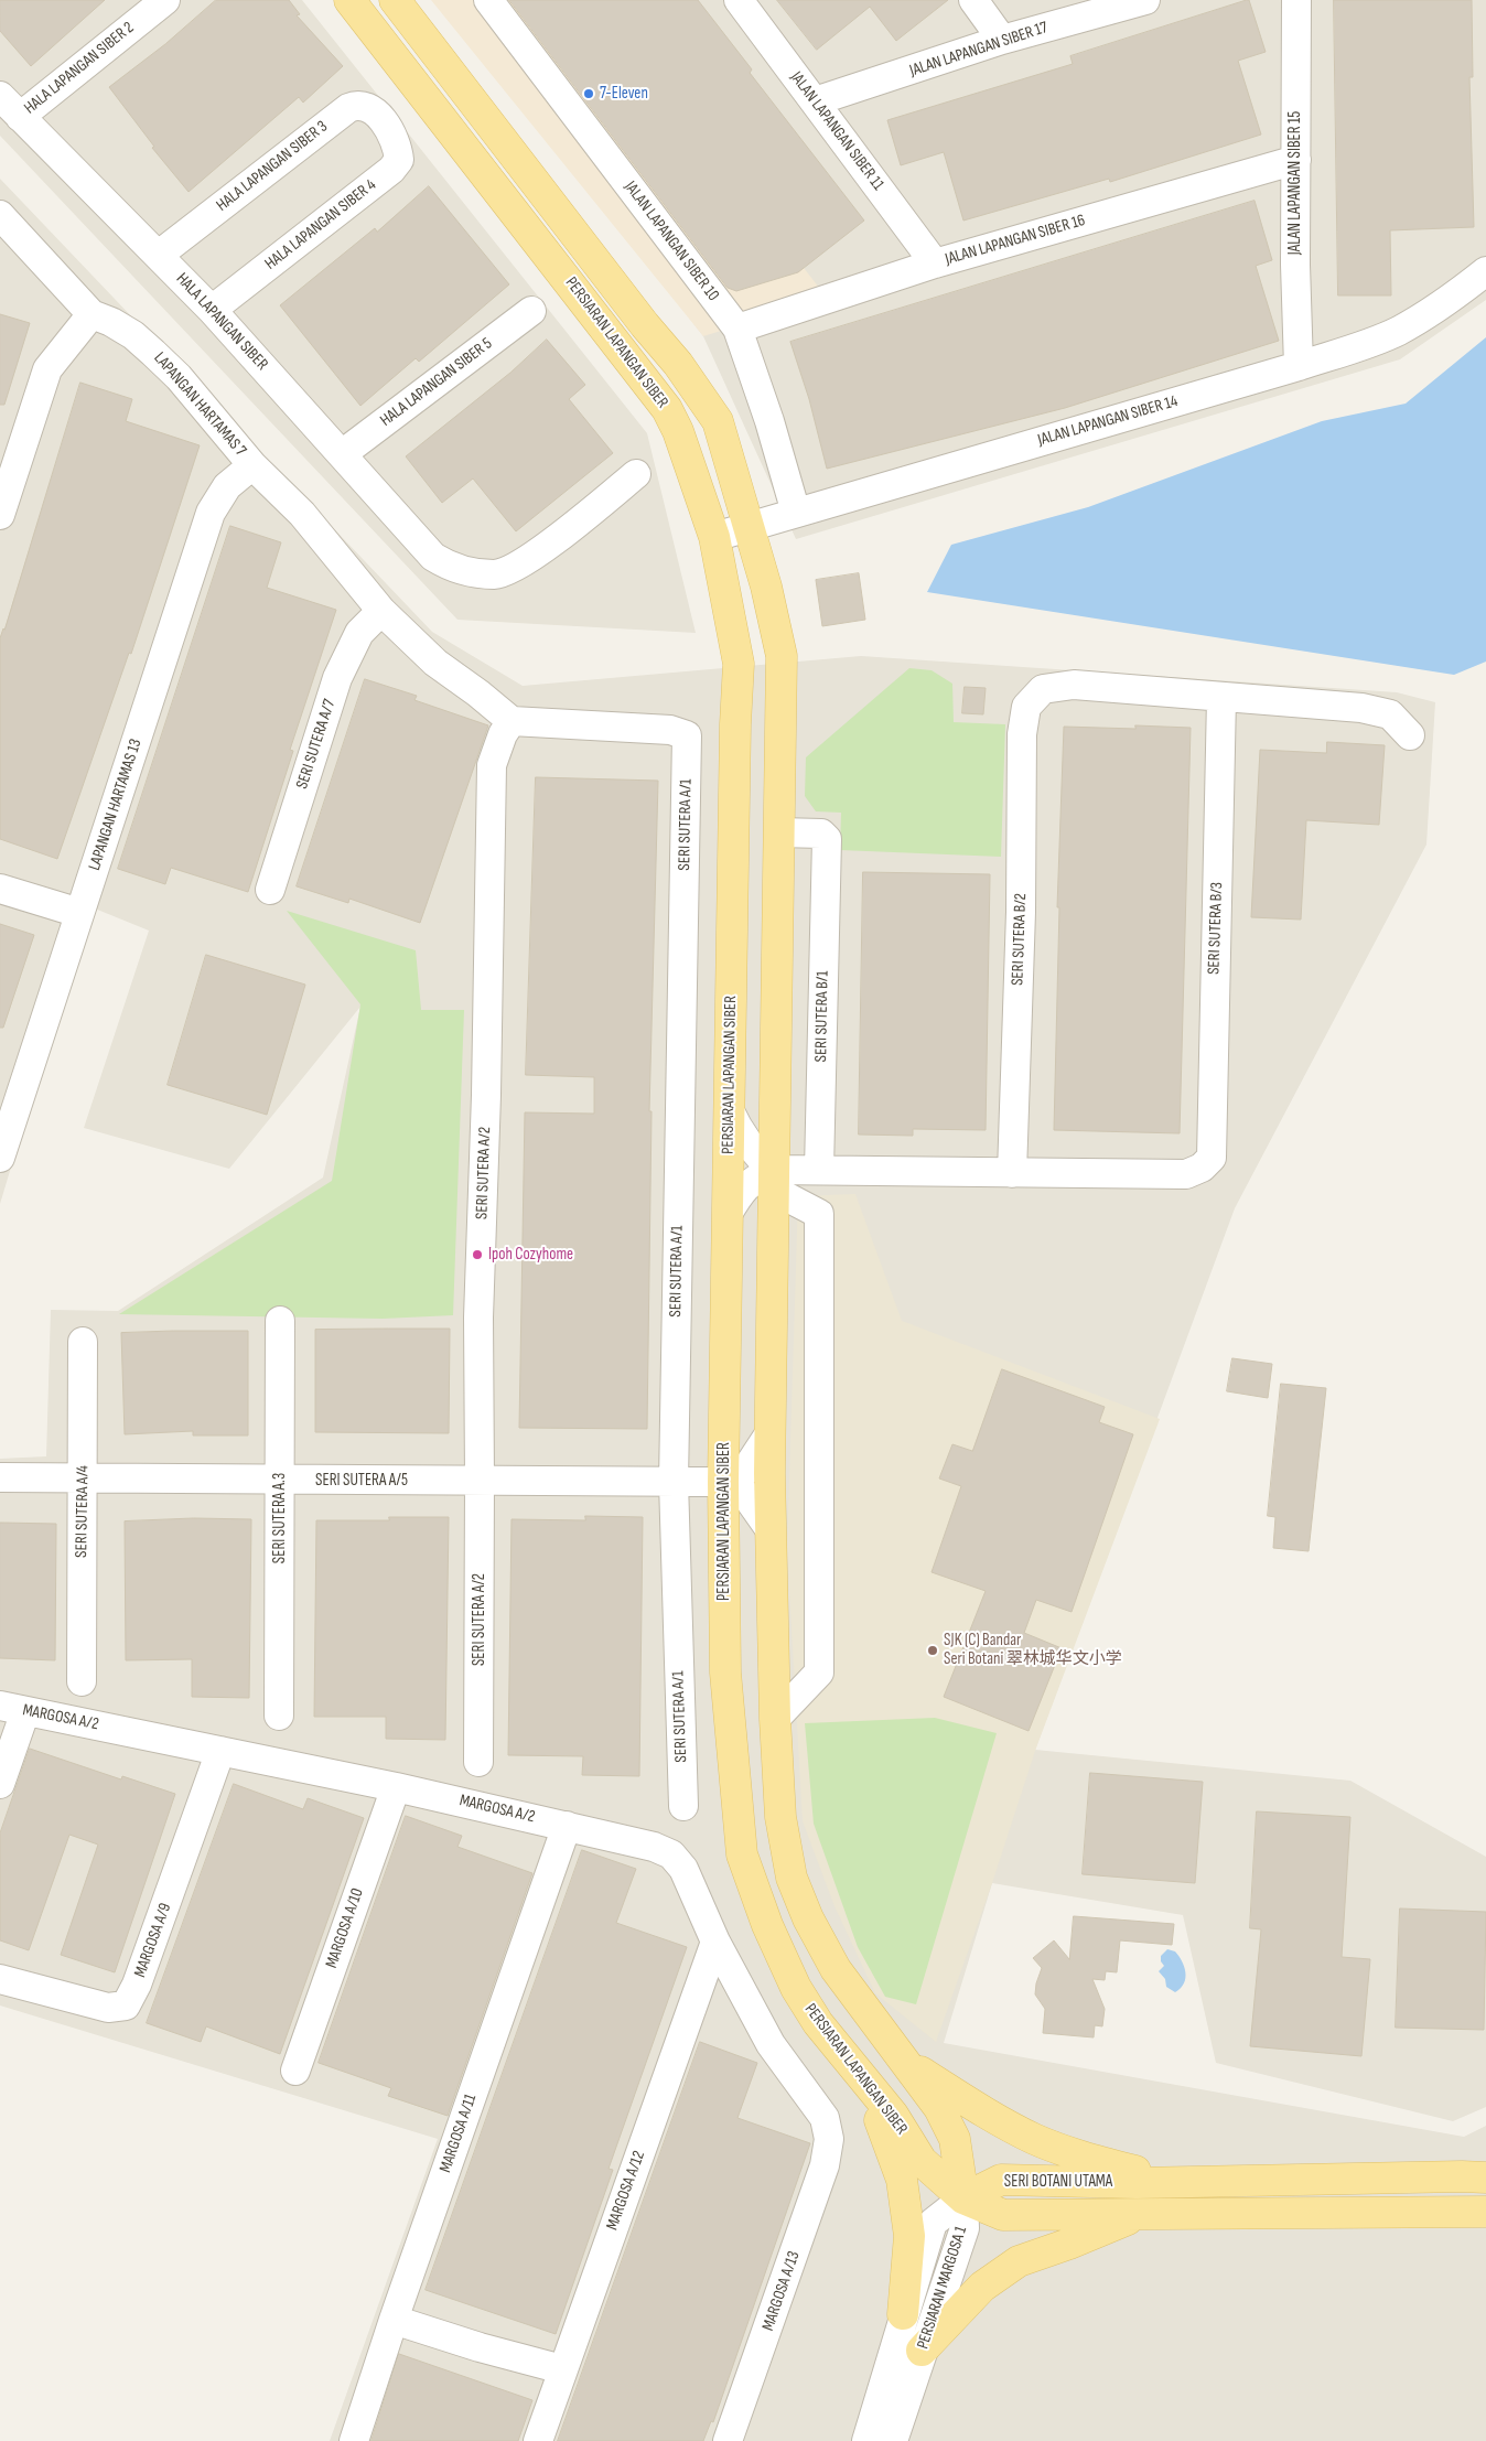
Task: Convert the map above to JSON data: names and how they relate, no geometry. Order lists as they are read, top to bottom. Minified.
{"streets":{"main road":["PERSIARAN LAPANGAN SIBER","SERI BOTANI UTAMA"],"street":["JALAN LAPANGAN SIBER 17","HALA LAPANGAN SIBER 2","JALAN LAPANGAN SIBER 11","HALA LAPANGAN SIBER 3","JALAN LAPANGAN SIBER 15","HALA LAPANGAN SIBER 4","JALAN LAPANGAN SIBER 16","JALAN LAPANGAN SIBER 10","HALA LAPANGAN SIBER","HALA LAPANGAN SIBER 5","LAPANGAN HARTAMAS 7","JALAN LAPANGAN SIBER 14","SERI SUTERA A/7","LAPANGAN HARTAMAS 13","SERI SUTERA A/1","SERI SUTERA B/3","SERI SUTERA B/2","SERI SUTERA B/1","SERI SUTERA A/2","SERI SUTERA A/5","SERI SUTERA A/4","SERI SUTERA A.3","MARGOSA A/2","MARGOSA A/10","MARGOSA A/9","MARGOSA A/11","MARGOSA A/12","PERSIARAN MARGOSA 1","MARGOSA A/13"]},"crossings":[["JALAN LAPANGAN SIBER 17","JALAN LAPANGAN SIBER 11"],["HALA LAPANGAN SIBER 2","HALA LAPANGAN SIBER"],["JALAN LAPANGAN SIBER 11","JALAN LAPANGAN SIBER 16"],["HALA LAPANGAN SIBER 3","HALA LAPANGAN SIBER 4"],["HALA LAPANGAN SIBER 3","HALA LAPANGAN SIBER"],["JALAN LAPANGAN SIBER 15","JALAN LAPANGAN SIBER 16"],["JALAN LAPANGAN SIBER 15","JALAN LAPANGAN SIBER 14"],["HALA LAPANGAN SIBER 4","HALA LAPANGAN SIBER"],["JALAN LAPANGAN SIBER 16","JALAN LAPANGAN SIBER 10"],["JALAN LAPANGAN SIBER 10","JALAN LAPANGAN SIBER 14"],["HALA LAPANGAN SIBER","HALA LAPANGAN SIBER 5"],["PERSIARAN LAPANGAN SIBER","JALAN LAPANGAN SIBER 14"],["PERSIARAN LAPANGAN SIBER","SERI SUTERA B/1"],["PERSIARAN LAPANGAN SIBER","SERI SUTERA A/5"],["PERSIARAN LAPANGAN SIBER","SERI BOTANI UTAMA"],["PERSIARAN LAPANGAN SIBER","PERSIARAN MARGOSA 1"],["LAPANGAN HARTAMAS 7","SERI SUTERA A/7"],["LAPANGAN HARTAMAS 7","LAPANGAN HARTAMAS 13"],["LAPANGAN HARTAMAS 7","SERI SUTERA A/1"],["LAPANGAN HARTAMAS 7","SERI SUTERA A/2"],["SERI SUTERA A/1","SERI SUTERA A/2"],["SERI SUTERA A/1","SERI SUTERA A/5"],["SERI SUTERA B/3","SERI SUTERA B/2"],["SERI SUTERA A/2","SERI SUTERA A/5"],["SERI SUTERA A/5","SERI SUTERA A/4"],["SERI SUTERA A/5","SERI SUTERA A.3"],["MARGOSA A/2","MARGOSA A/10"],["MARGOSA A/2","MARGOSA A/9"],["MARGOSA A/2","MARGOSA A/11"],["MARGOSA A/2","MARGOSA A/12"],["MARGOSA A/2","MARGOSA A/13"],["SERI BOTANI UTAMA","PERSIARAN MARGOSA 1"]],"places":["7-Eleven","Ipoh Cozyhome","SJK (C) Bandar Seri Botani 翠林城华文小学"]}
